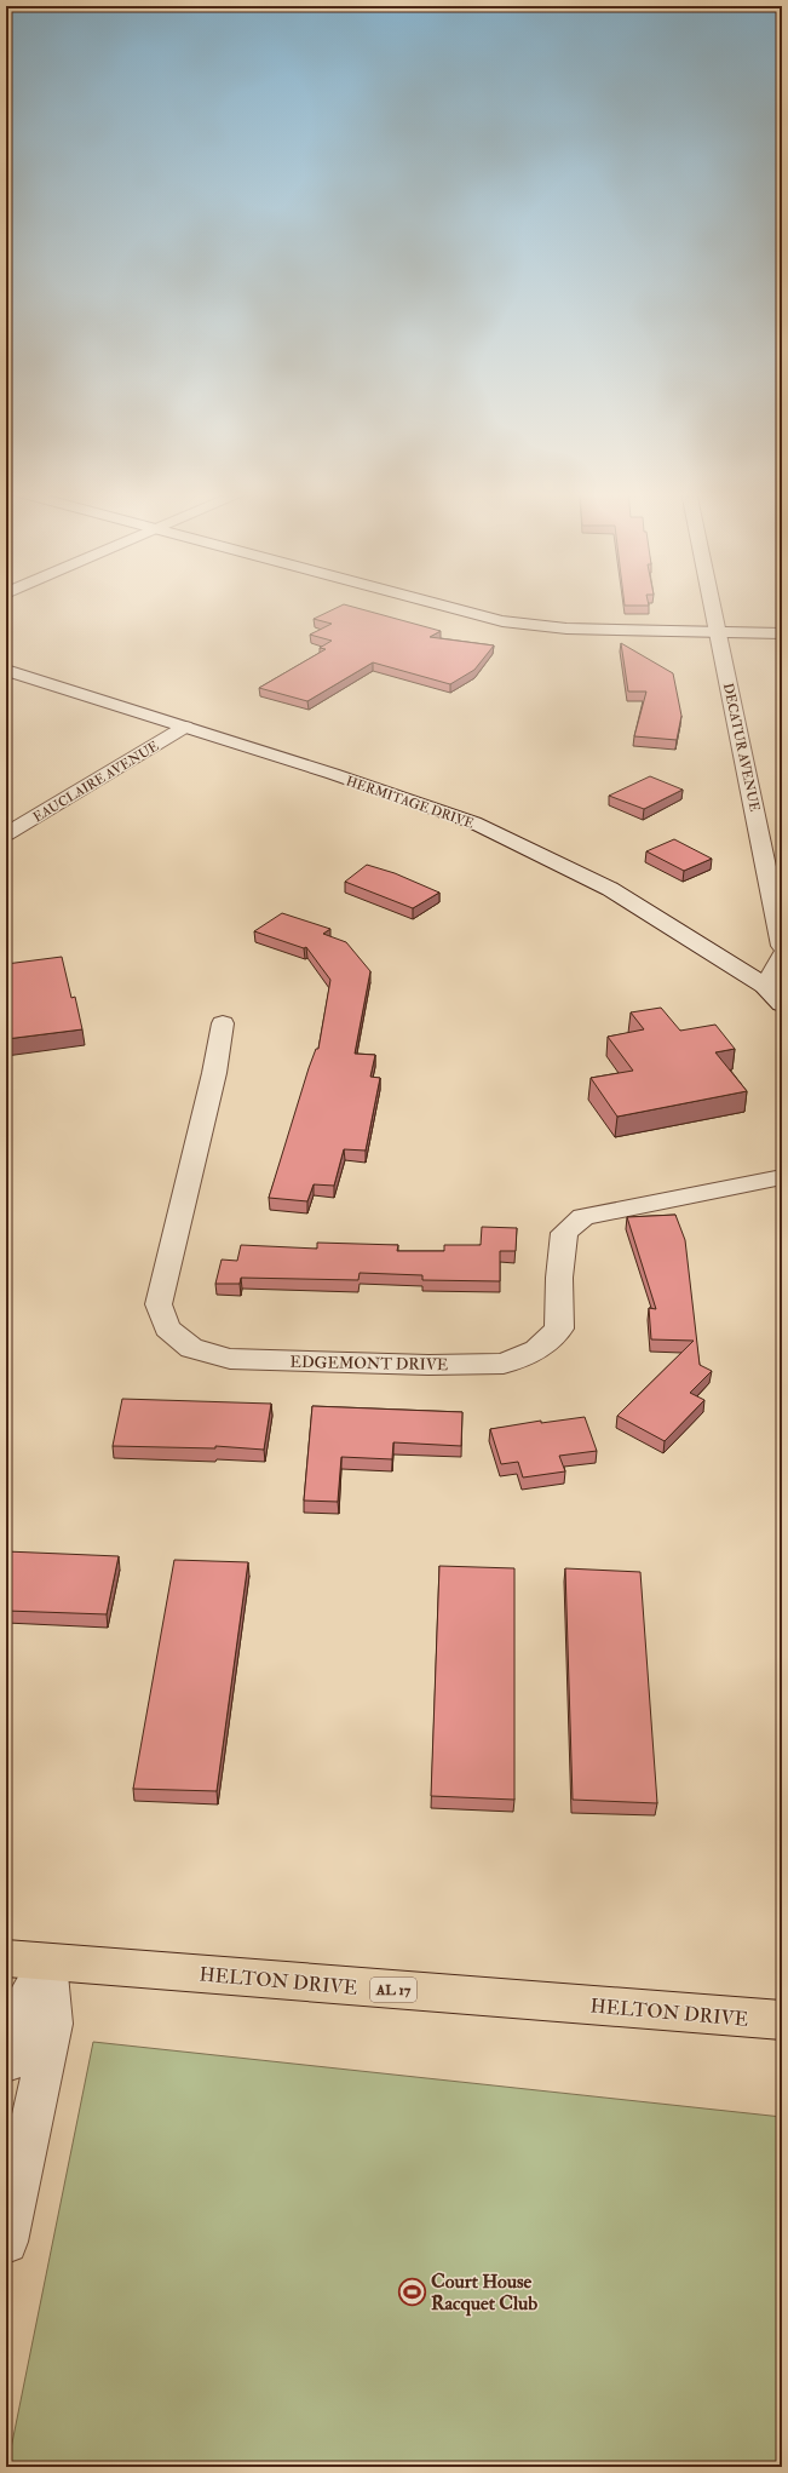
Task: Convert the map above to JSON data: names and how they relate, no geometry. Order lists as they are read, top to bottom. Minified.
{"streets":{"main road":["HELTON DRIVE","AL 17"],"street":["DECATUR AVENUE","EAUCLAIRE AVENUE","HERMITAGE DRIVE","EDGEMONT DRIVE"]},"crossings":[["EAUCLAIRE AVENUE","HERMITAGE DRIVE"]],"places":{"sports":["Court House Racquet Club"]}}
